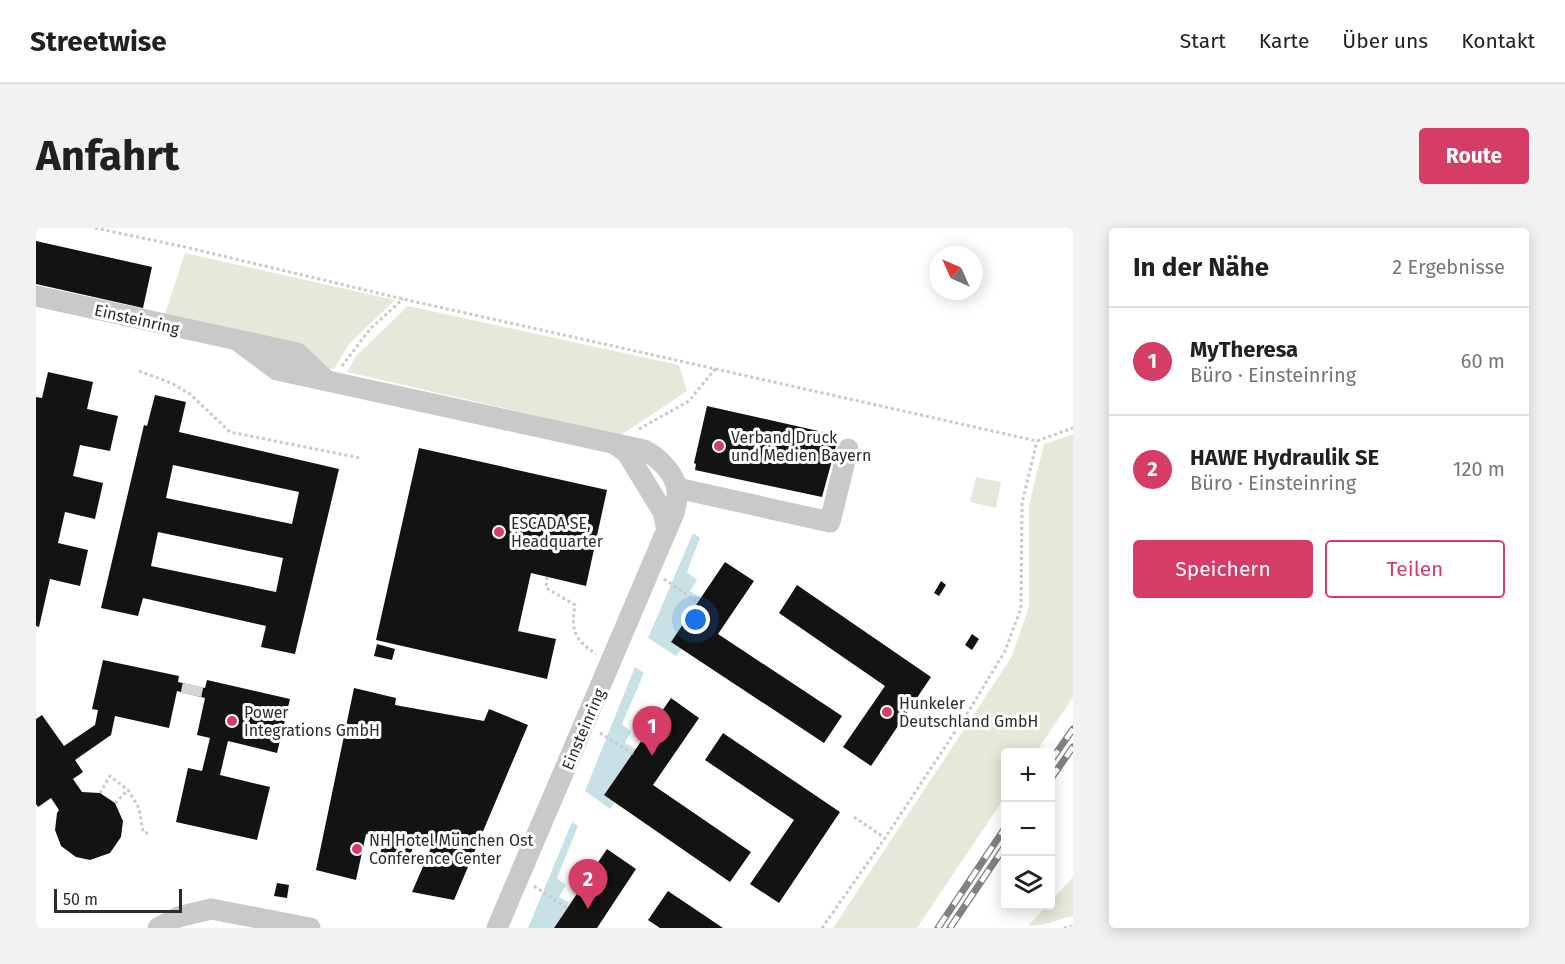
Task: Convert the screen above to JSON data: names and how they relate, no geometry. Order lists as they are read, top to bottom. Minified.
{"streets":{"street":["Einsteinring"]},"places":["Verband Druck und Medien Bayern","ESCADA SE, Headquarter","Hunkeler Deutschland GmbH","Power Integrations GmbH","NH Hotel München Ost Conference Center"],"scale_bar":"50 m","north":"top left","page":{"header":"Streetwise","nav":["Start","Karte","Über uns","Kontakt"],"buttons":["Route",["Speichern","Teilen"]],"title":"Anfahrt","heading":["In der Nähe","2 Ergebnisse"],"list":[{"mark":"1","name":"MyTheresa","note":"Büro · Einsteinring","value":"60 m"},{"mark":"2","name":"HAWE Hydraulik SE","note":"Büro · Einsteinring","value":"120 m"}],"pins":["1","2"],"map_buttons":["+","−"],"scale":"50 m"}}
